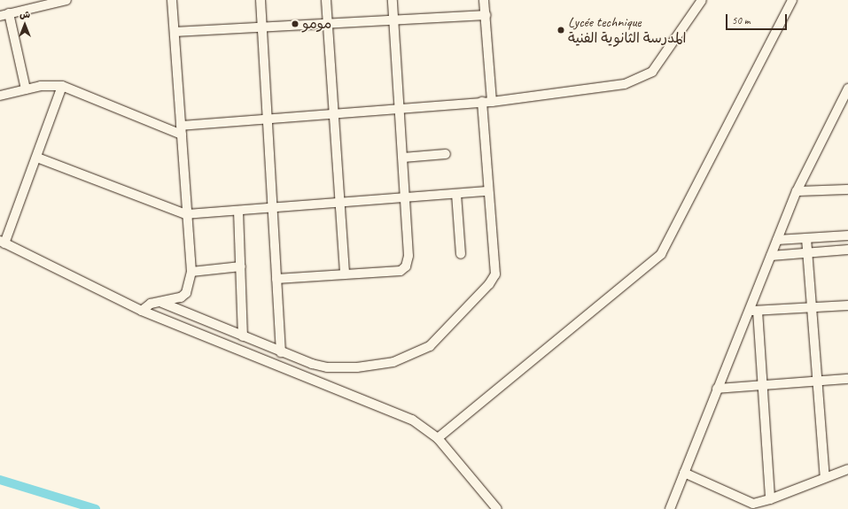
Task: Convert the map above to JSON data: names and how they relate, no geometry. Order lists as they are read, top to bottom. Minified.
{"places":["مومو","Lycée technique المدرسة الثانوية الفنية"],"scale_bar":"50 m","north":"top"}
